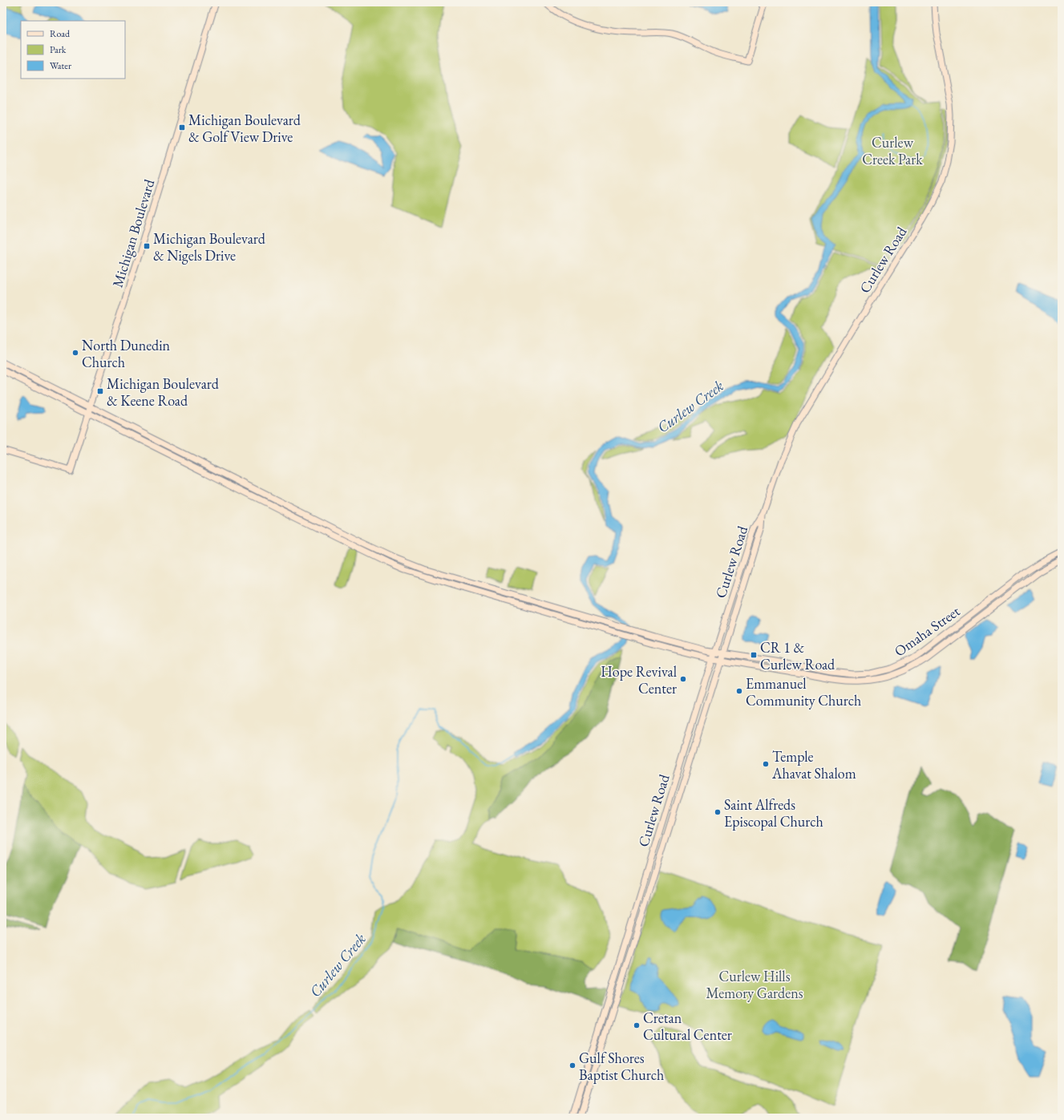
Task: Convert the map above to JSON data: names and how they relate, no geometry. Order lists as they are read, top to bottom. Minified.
{"streets":{"main road":["Michigan Boulevard","Curlew Road","Omaha Street"]},"crossings":[["Michigan Boulevard","Omaha Street"],["Curlew Road","Omaha Street"]],"water":["Curlew Creek"],"parks":["Curlew Creek Park","Curlew Hills Memory Gardens"],"places":{"transit":["Michigan Boulevard & Golf View Drive","Michigan Boulevard & Nigels Drive","Michigan Boulevard & Keene Road","CR 1 & Curlew Road"],"other":["North Dunedin Church","Hope Revival Center","Emmanuel Community Church","Temple Ahavat Shalom","Saint Alfreds Episcopal Church","Cretan Cultural Center","Gulf Shores Baptist Church"]},"legend":["Road","Park","Water"]}
